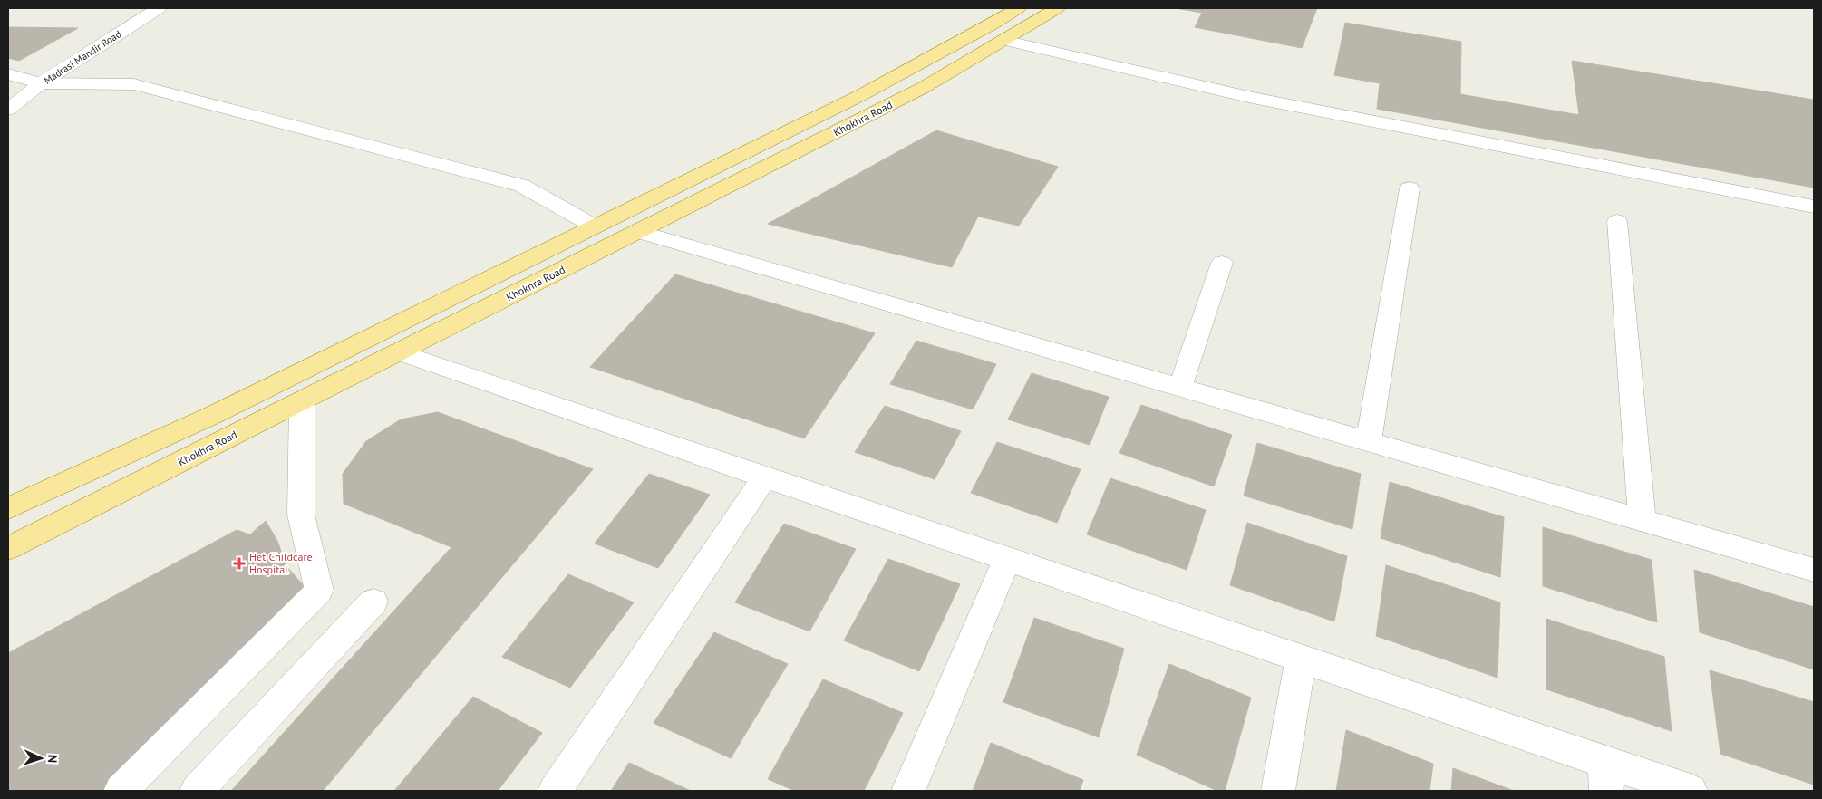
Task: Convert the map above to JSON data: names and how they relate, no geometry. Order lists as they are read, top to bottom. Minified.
{"streets":{"main road":["Khokhra Road"],"street":["Madrasi Mandir Road"]},"places":{"health":["Het Childcare Hospital"]},"north":"right"}
